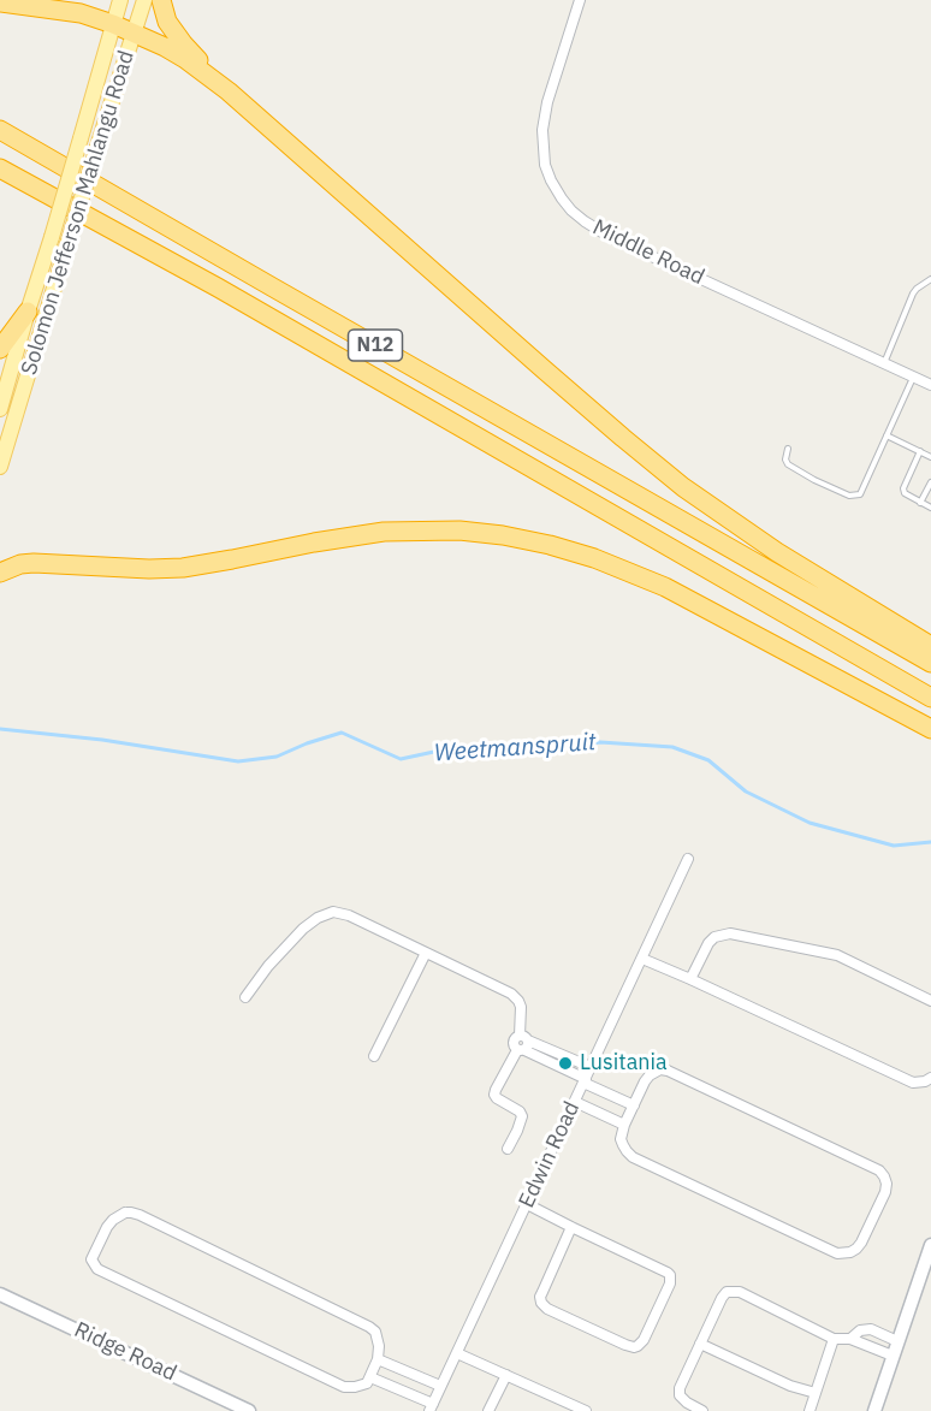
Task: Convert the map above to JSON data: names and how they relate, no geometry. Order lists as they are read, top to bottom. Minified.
{"streets":{"highway":["N12"],"main road":["Solomon Jefferson Mahlangu Road","Ridge Road"],"street":["Middle Road","Edwin Road"]},"water":["Weetmanspruit"],"places":["Lusitania"]}
